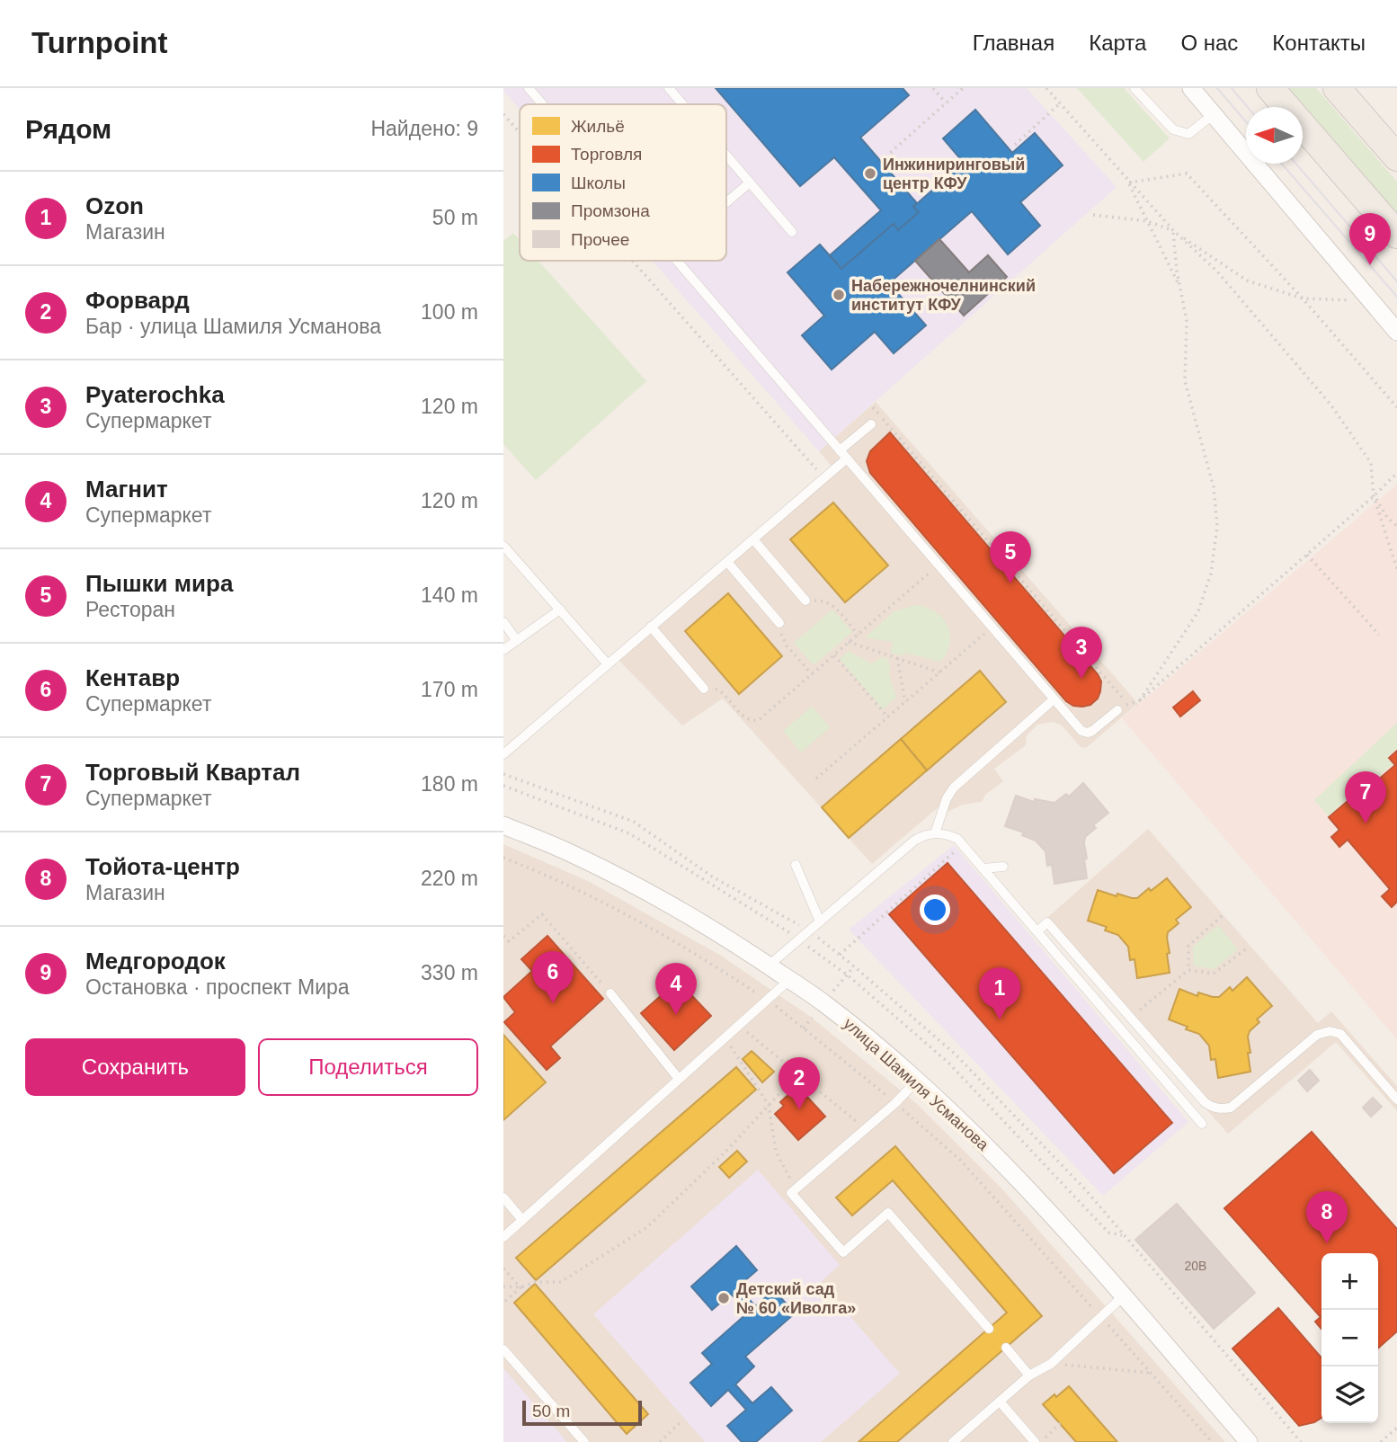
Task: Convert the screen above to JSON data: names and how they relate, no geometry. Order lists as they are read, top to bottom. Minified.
{"streets":{"street":["улица Шамиля Усманова"]},"places":["Инжиниринговый центр КФУ","Набережночелнинский институт КФУ","Детский сад № 60 «Иволга»"],"house_numbers":["20В"],"legend":["Жильё","Торговля","Школы","Промзона","Прочее"],"scale_bar":"50 m","north":"left","page":{"header":"Turnpoint","nav":["Главная","Карта","О нас","Контакты"],"heading":["Рядом","Найдено: 9"],"list":[{"mark":"1","name":"Ozon","note":"Магазин","value":"50 m"},{"mark":"2","name":"Форвард","note":"Бар · улица Шамиля Усманова","value":"100 m"},{"mark":"3","name":"Pyaterochka","note":"Супермаркет","value":"120 m"},{"mark":"4","name":"Магнит","note":"Супермаркет","value":"120 m"},{"mark":"5","name":"Пышки мира","note":"Ресторан","value":"140 m"},{"mark":"6","name":"Кентавр","note":"Супермаркет","value":"170 m"},{"mark":"7","name":"Торговый Квартал","note":"Супермаркет","value":"180 m"},{"mark":"8","name":"Тойота-центр","note":"Магазин","value":"220 m"},{"mark":"9","name":"Медгородок","note":"Остановка · проспект Мира","value":"330 m"}],"pins":["9","5","3","7","6","4","1","2","8"],"buttons":["Сохранить","Поделиться"],"map_buttons":["+","−"],"scale":"50 m"}}
